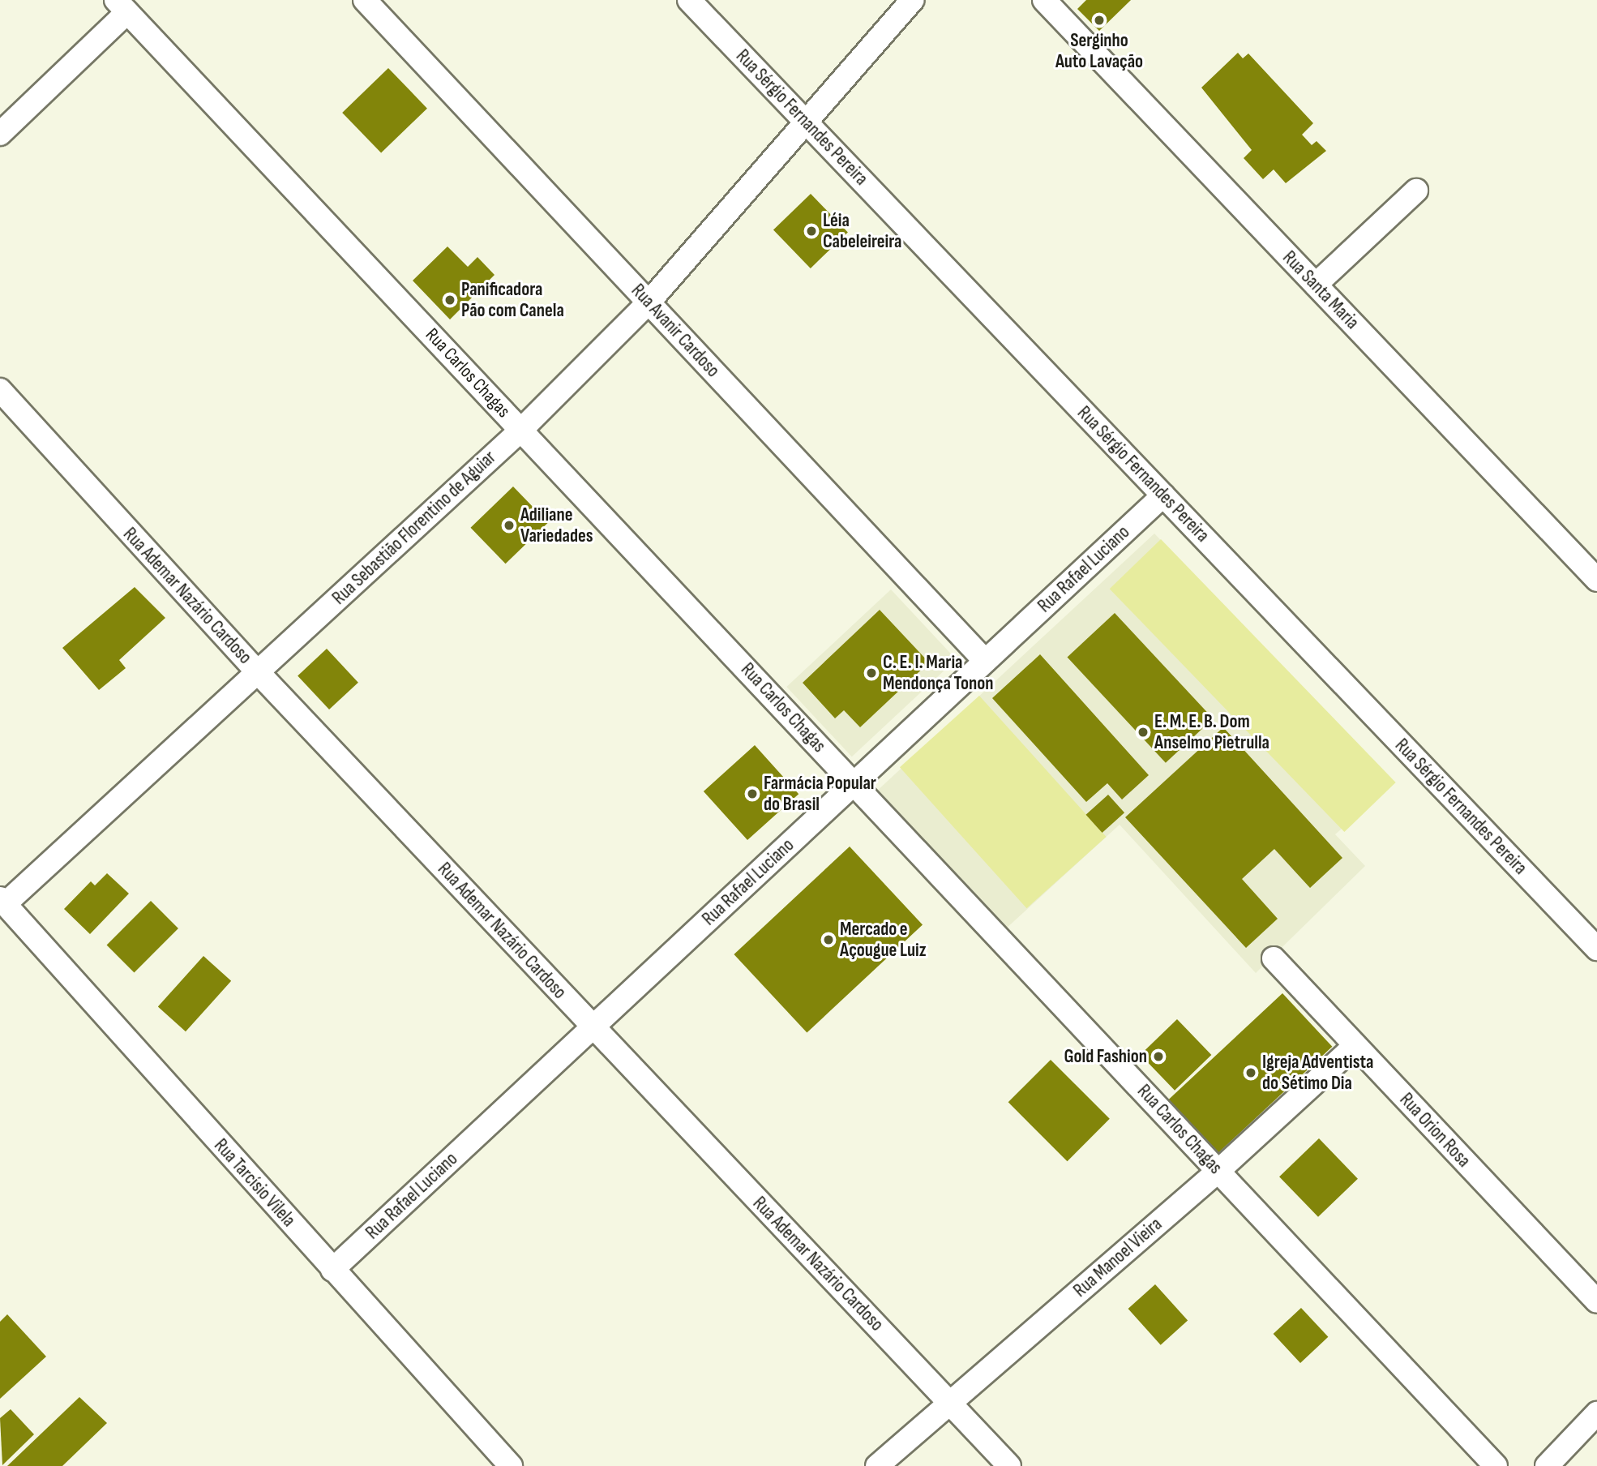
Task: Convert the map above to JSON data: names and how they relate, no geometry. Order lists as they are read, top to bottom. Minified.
{"streets":{"street":["Rua Sérgio Fernandes Pereira","Rua Santa Maria","Rua Avanir Cardoso","Rua Carlos Chagas","Rua Sebastião Florentino de Aguiar","Rua Rafael Luciano","Rua Ademar Nazário Cardoso","Rua Orion Rosa","Rua Tarcísio Vilela","Rua Manoel Vieira"]},"crossings":[["Rua Sérgio Fernandes Pereira","Rua Sebastião Florentino de Aguiar"],["Rua Sérgio Fernandes Pereira","Rua Rafael Luciano"],["Rua Avanir Cardoso","Rua Sebastião Florentino de Aguiar"],["Rua Avanir Cardoso","Rua Rafael Luciano"],["Rua Carlos Chagas","Rua Sebastião Florentino de Aguiar"],["Rua Carlos Chagas","Rua Rafael Luciano"],["Rua Carlos Chagas","Rua Manoel Vieira"],["Rua Sebastião Florentino de Aguiar","Rua Ademar Nazário Cardoso"],["Rua Sebastião Florentino de Aguiar","Rua Tarcísio Vilela"],["Rua Rafael Luciano","Rua Ademar Nazário Cardoso"],["Rua Rafael Luciano","Rua Tarcísio Vilela"],["Rua Ademar Nazário Cardoso","Rua Manoel Vieira"],["Rua Orion Rosa","Rua Manoel Vieira"]],"places":["Serginho Auto Lavação","Léia Cabeleireira","Panificadora Pão com Canela","Adiliane Variedades","C. E. I. Maria Mendonça Tonon","E. M. E. B. Dom Anselmo Pietrulla","Farmácia Popular do Brasil","Mercado e Açougue Luiz","Gold Fashion","Igreja Adventista do Sétimo Dia"]}
